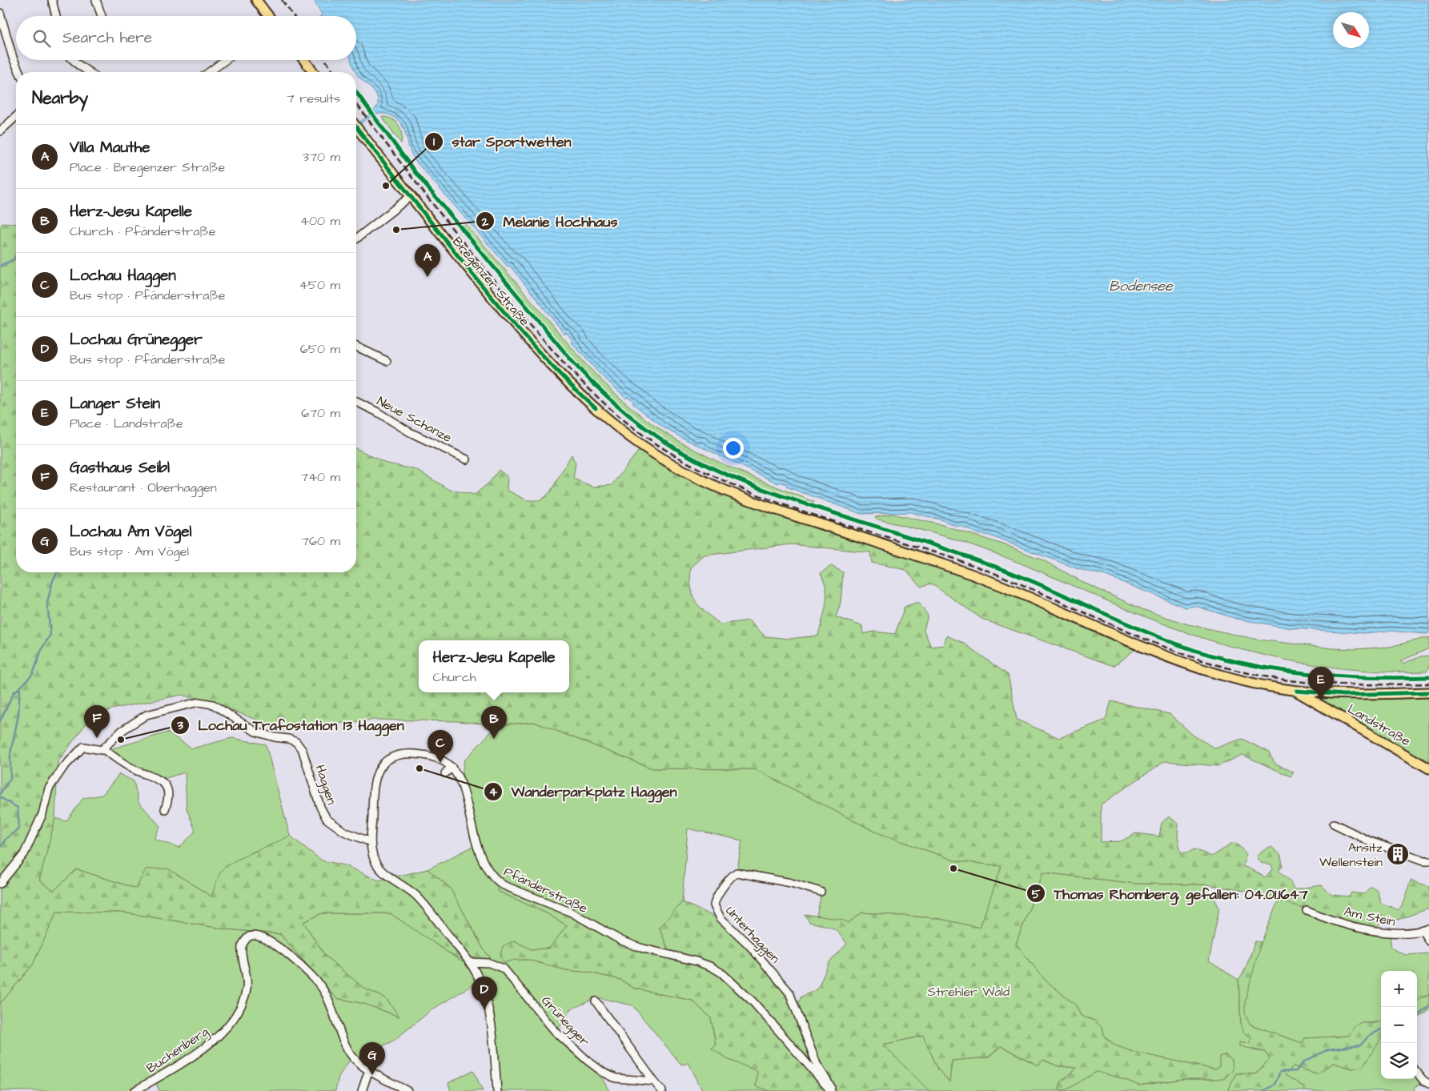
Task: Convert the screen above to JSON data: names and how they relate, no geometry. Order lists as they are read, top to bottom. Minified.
{"streets":{"main road":["Bregenzer Straße","Landstraße"],"street":["Neue Schanze","Haggen","Pfänderstraße","Am Stein","Unterhaggen","Grünegger","Buchenberg"]},"crossings":[["Bregenzer Straße","Landstraße"],["Pfänderstraße","Unterhaggen"]],"water":["Bodensee"],"parks":["Strehler Wald"],"places":{"other":["star Sportwetten","Melanie Hochhaus","Lochau Trafostation 13 Haggen","Wanderparkplatz Haggen","Thomas Rhomberg, gefallen: 04.01.1647"],"building":["Ansitz Wellenstein"]},"north":"bottom right","page":{"search":"Search here","heading":["Nearby","7 results"],"list":[{"mark":"A","name":"Villa Mauthe","note":"Place · Bregenzer Straße","value":"370 m"},{"mark":"B","name":"Herz-Jesu Kapelle","note":"Church · Pfänderstraße","value":"400 m"},{"mark":"C","name":"Lochau Haggen","note":"Bus stop · Pfänderstraße","value":"450 m"},{"mark":"D","name":"Lochau Grünegger","note":"Bus stop · Pfänderstraße","value":"650 m"},{"mark":"E","name":"Langer Stein","note":"Place · Landstraße","value":"670 m"},{"mark":"F","name":"Gasthaus Seibl","note":"Restaurant · Oberhaggen","value":"740 m"},{"mark":"G","name":"Lochau Am Vögel","note":"Bus stop · Am Vögel","value":"760 m"}],"pins":["A","E","F","B","C","D","G"],"popup":["Herz-Jesu Kapelle","Church"],"map_buttons":["+","−"]}}
